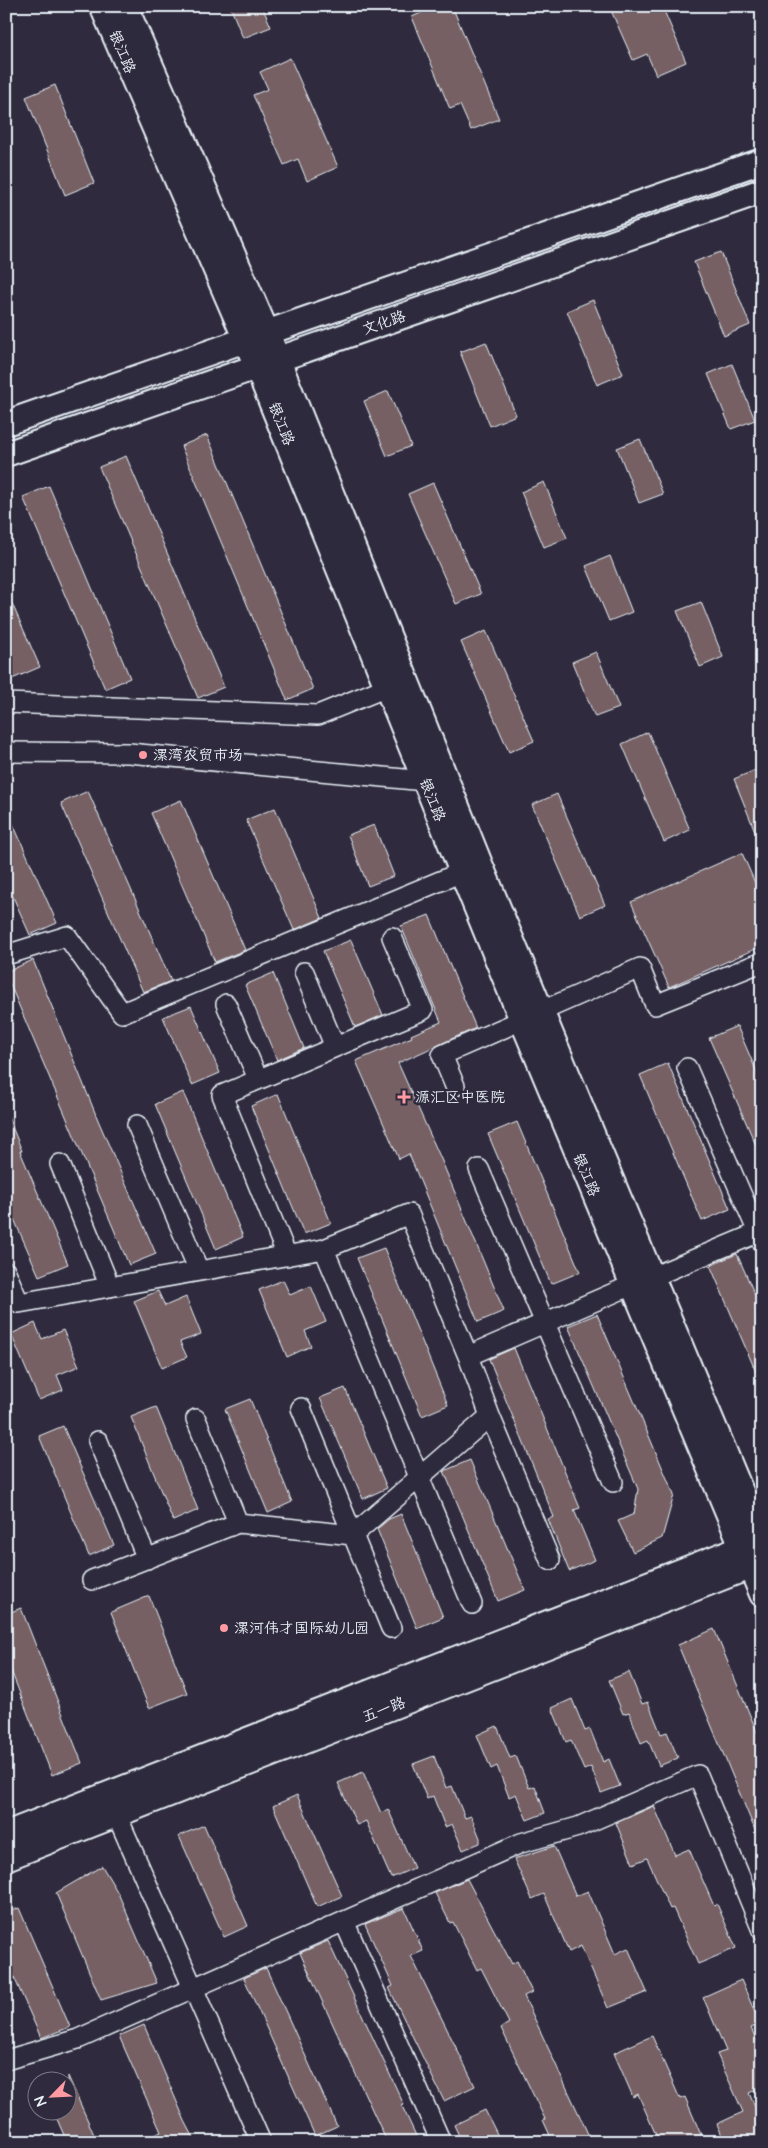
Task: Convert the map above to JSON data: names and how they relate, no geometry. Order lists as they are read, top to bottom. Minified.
{"streets":{"street":["银江路","文化路","五一路"]},"crossings":[["银江路","文化路"],["银江路","五一路"]],"places":{"other":["漯湾农贸市场","漯河伟才国际幼儿园"],"health":["源汇区中医院"]},"north":"bottom left"}
